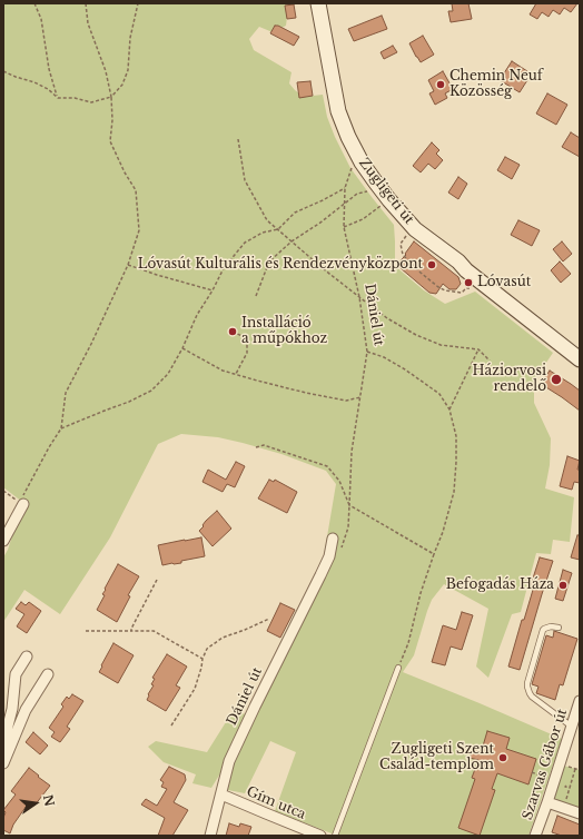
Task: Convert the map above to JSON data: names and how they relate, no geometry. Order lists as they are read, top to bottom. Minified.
{"streets":{"street":["Zugligeti út","Dániel út","Szarvas Gábor út","Gím utca"]},"crossings":[["Zugligeti út","Dániel út"],["Dániel út","Gím utca"]],"places":["Chemin Neuf Közösség","Lóvasút Kulturális és Rendezvényközpont","Lóvasút","Installáció a műpókhoz","Háziorvosi rendelő","Befogadás Háza","Zugligeti Szent Család-templom"],"north":"right"}
